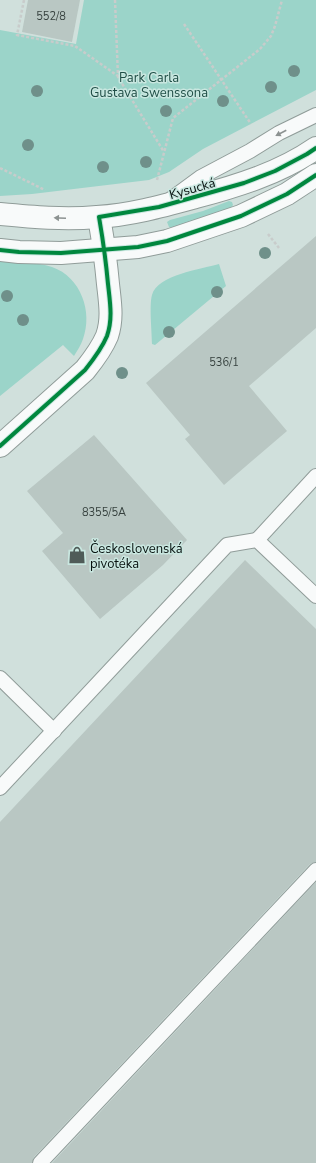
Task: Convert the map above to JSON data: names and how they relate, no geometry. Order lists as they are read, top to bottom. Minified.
{"streets":{"street":["Kysucká"]},"parks":["Park Carla Gustava Swenssona"],"places":{"shop":["Československá pivotéka"]},"house_numbers":["552/8","536/1","8355/5A"]}
